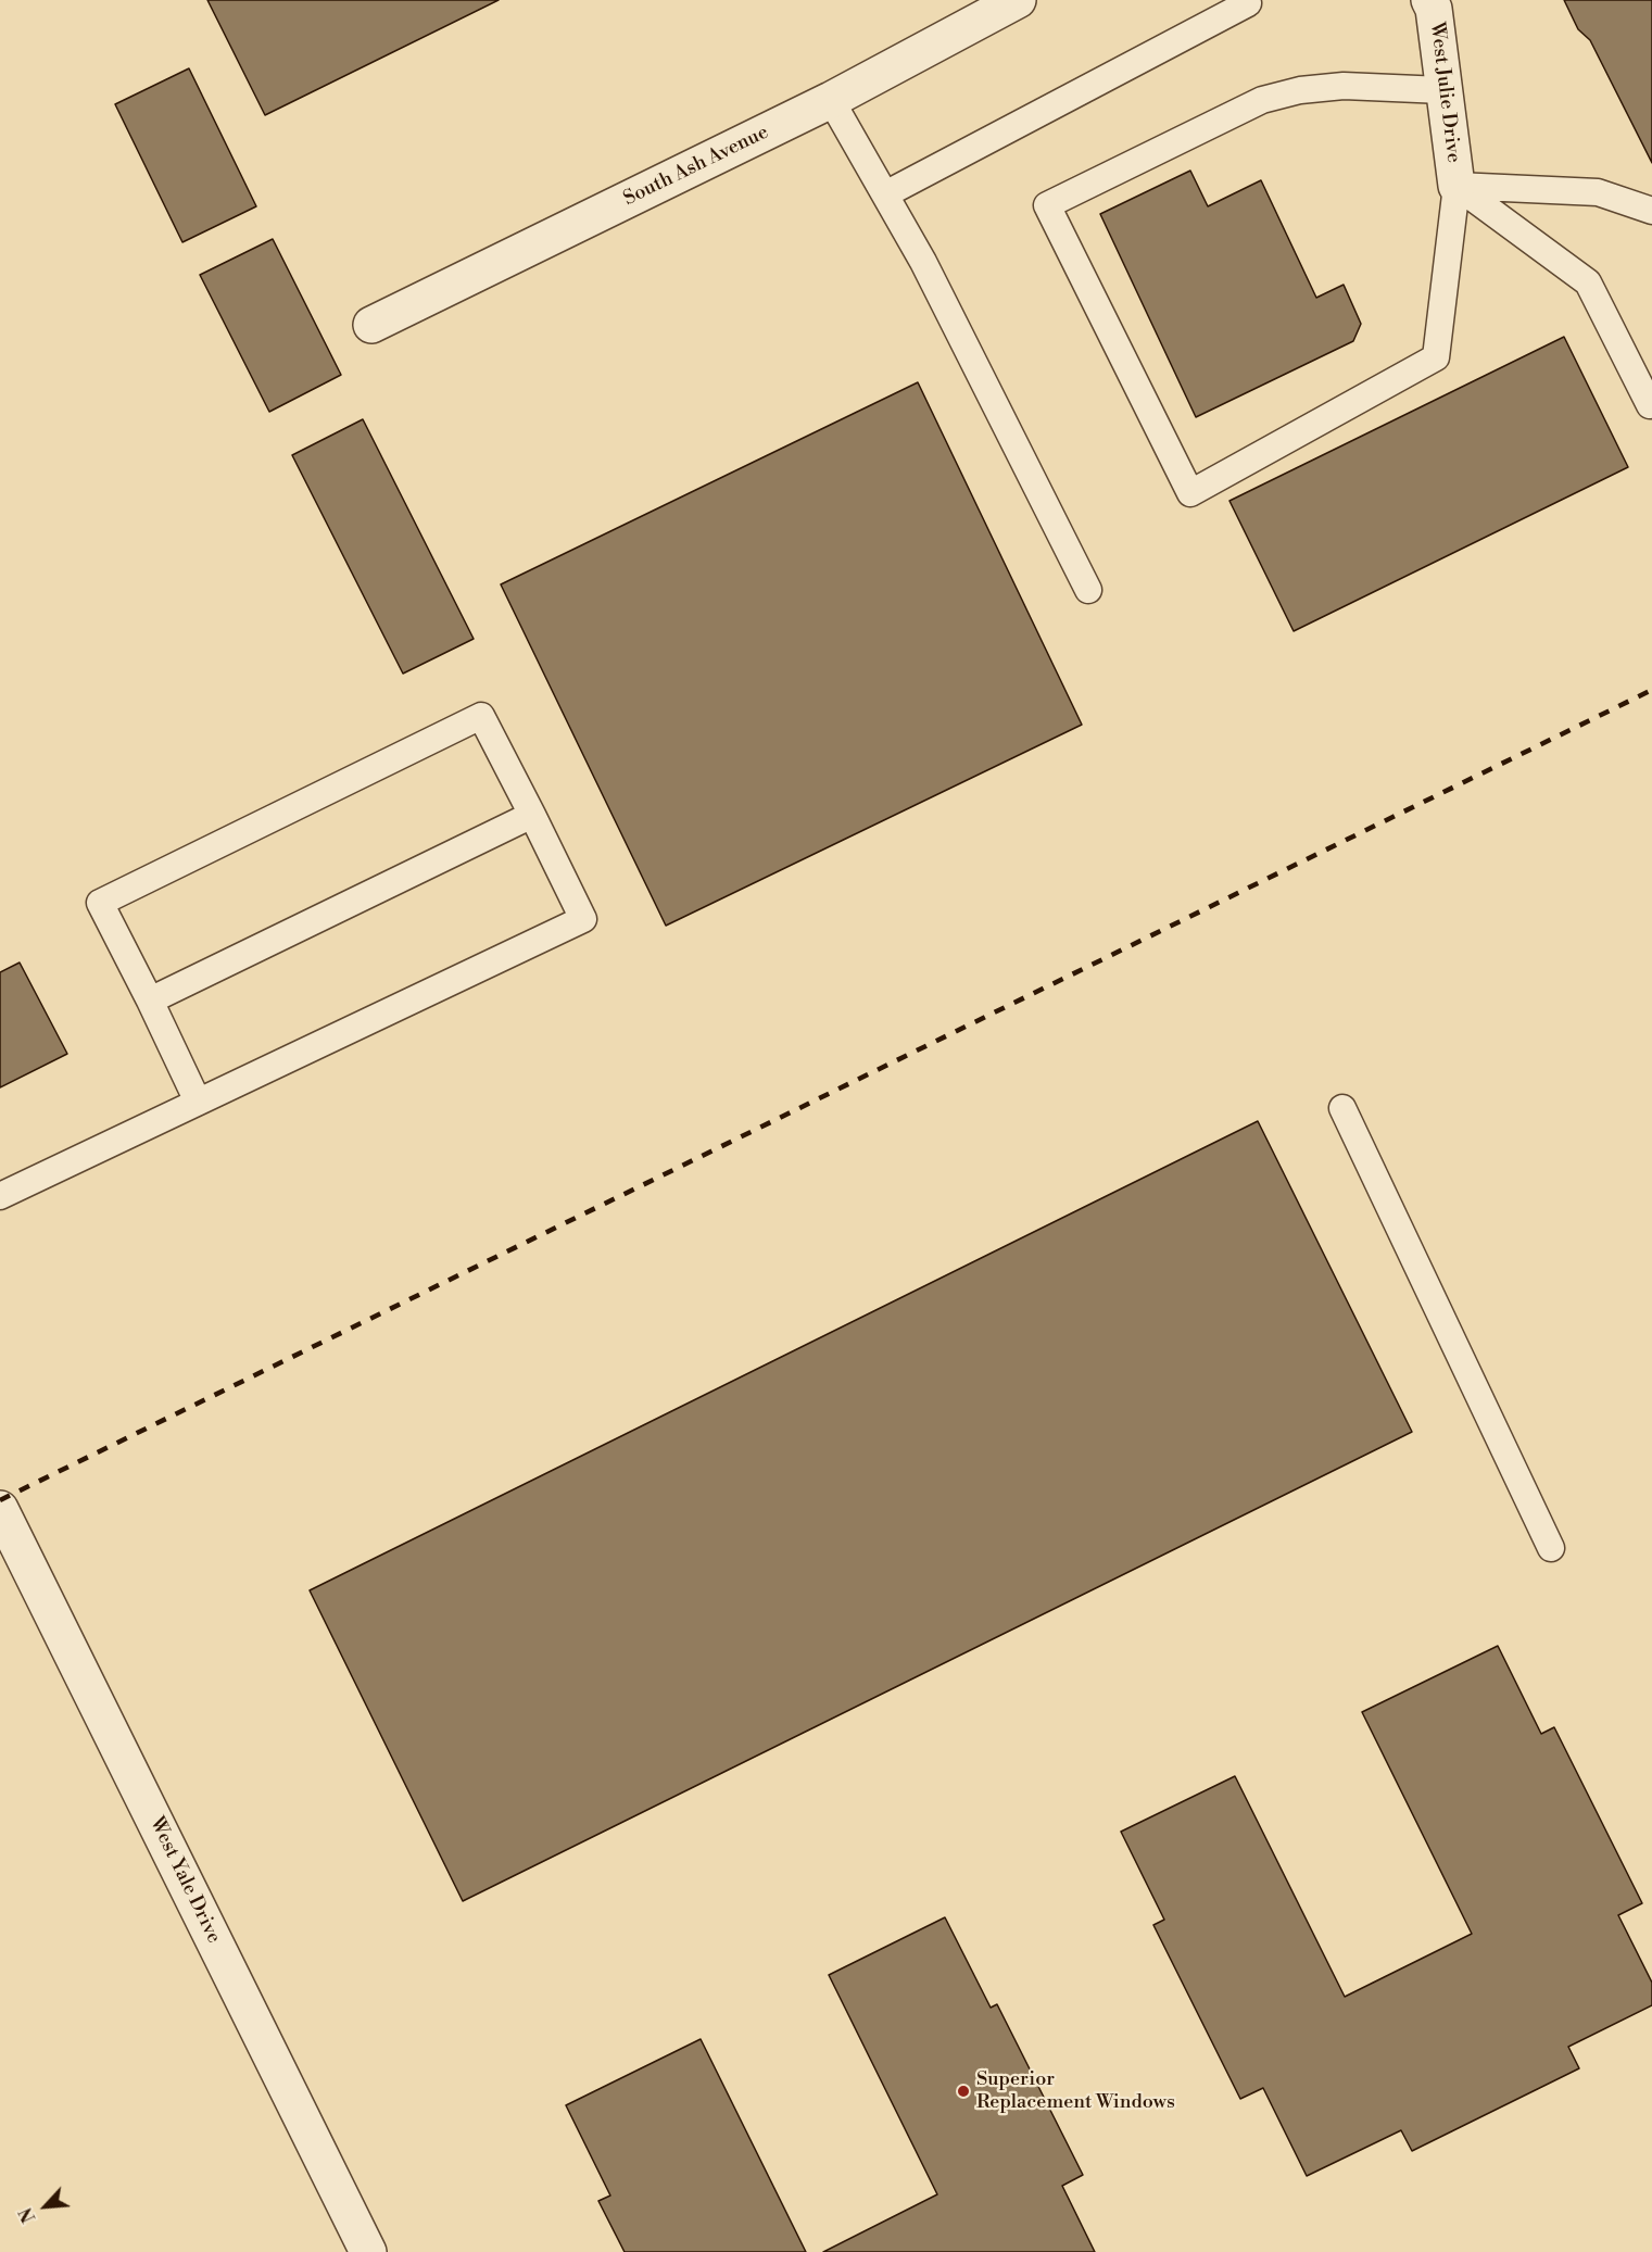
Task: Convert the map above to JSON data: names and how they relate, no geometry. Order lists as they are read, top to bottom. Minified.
{"streets":{"street":["West Julie Drive","South Ash Avenue","West Yale Drive"]},"places":["Superior Replacement Windows"],"north":"bottom left"}
